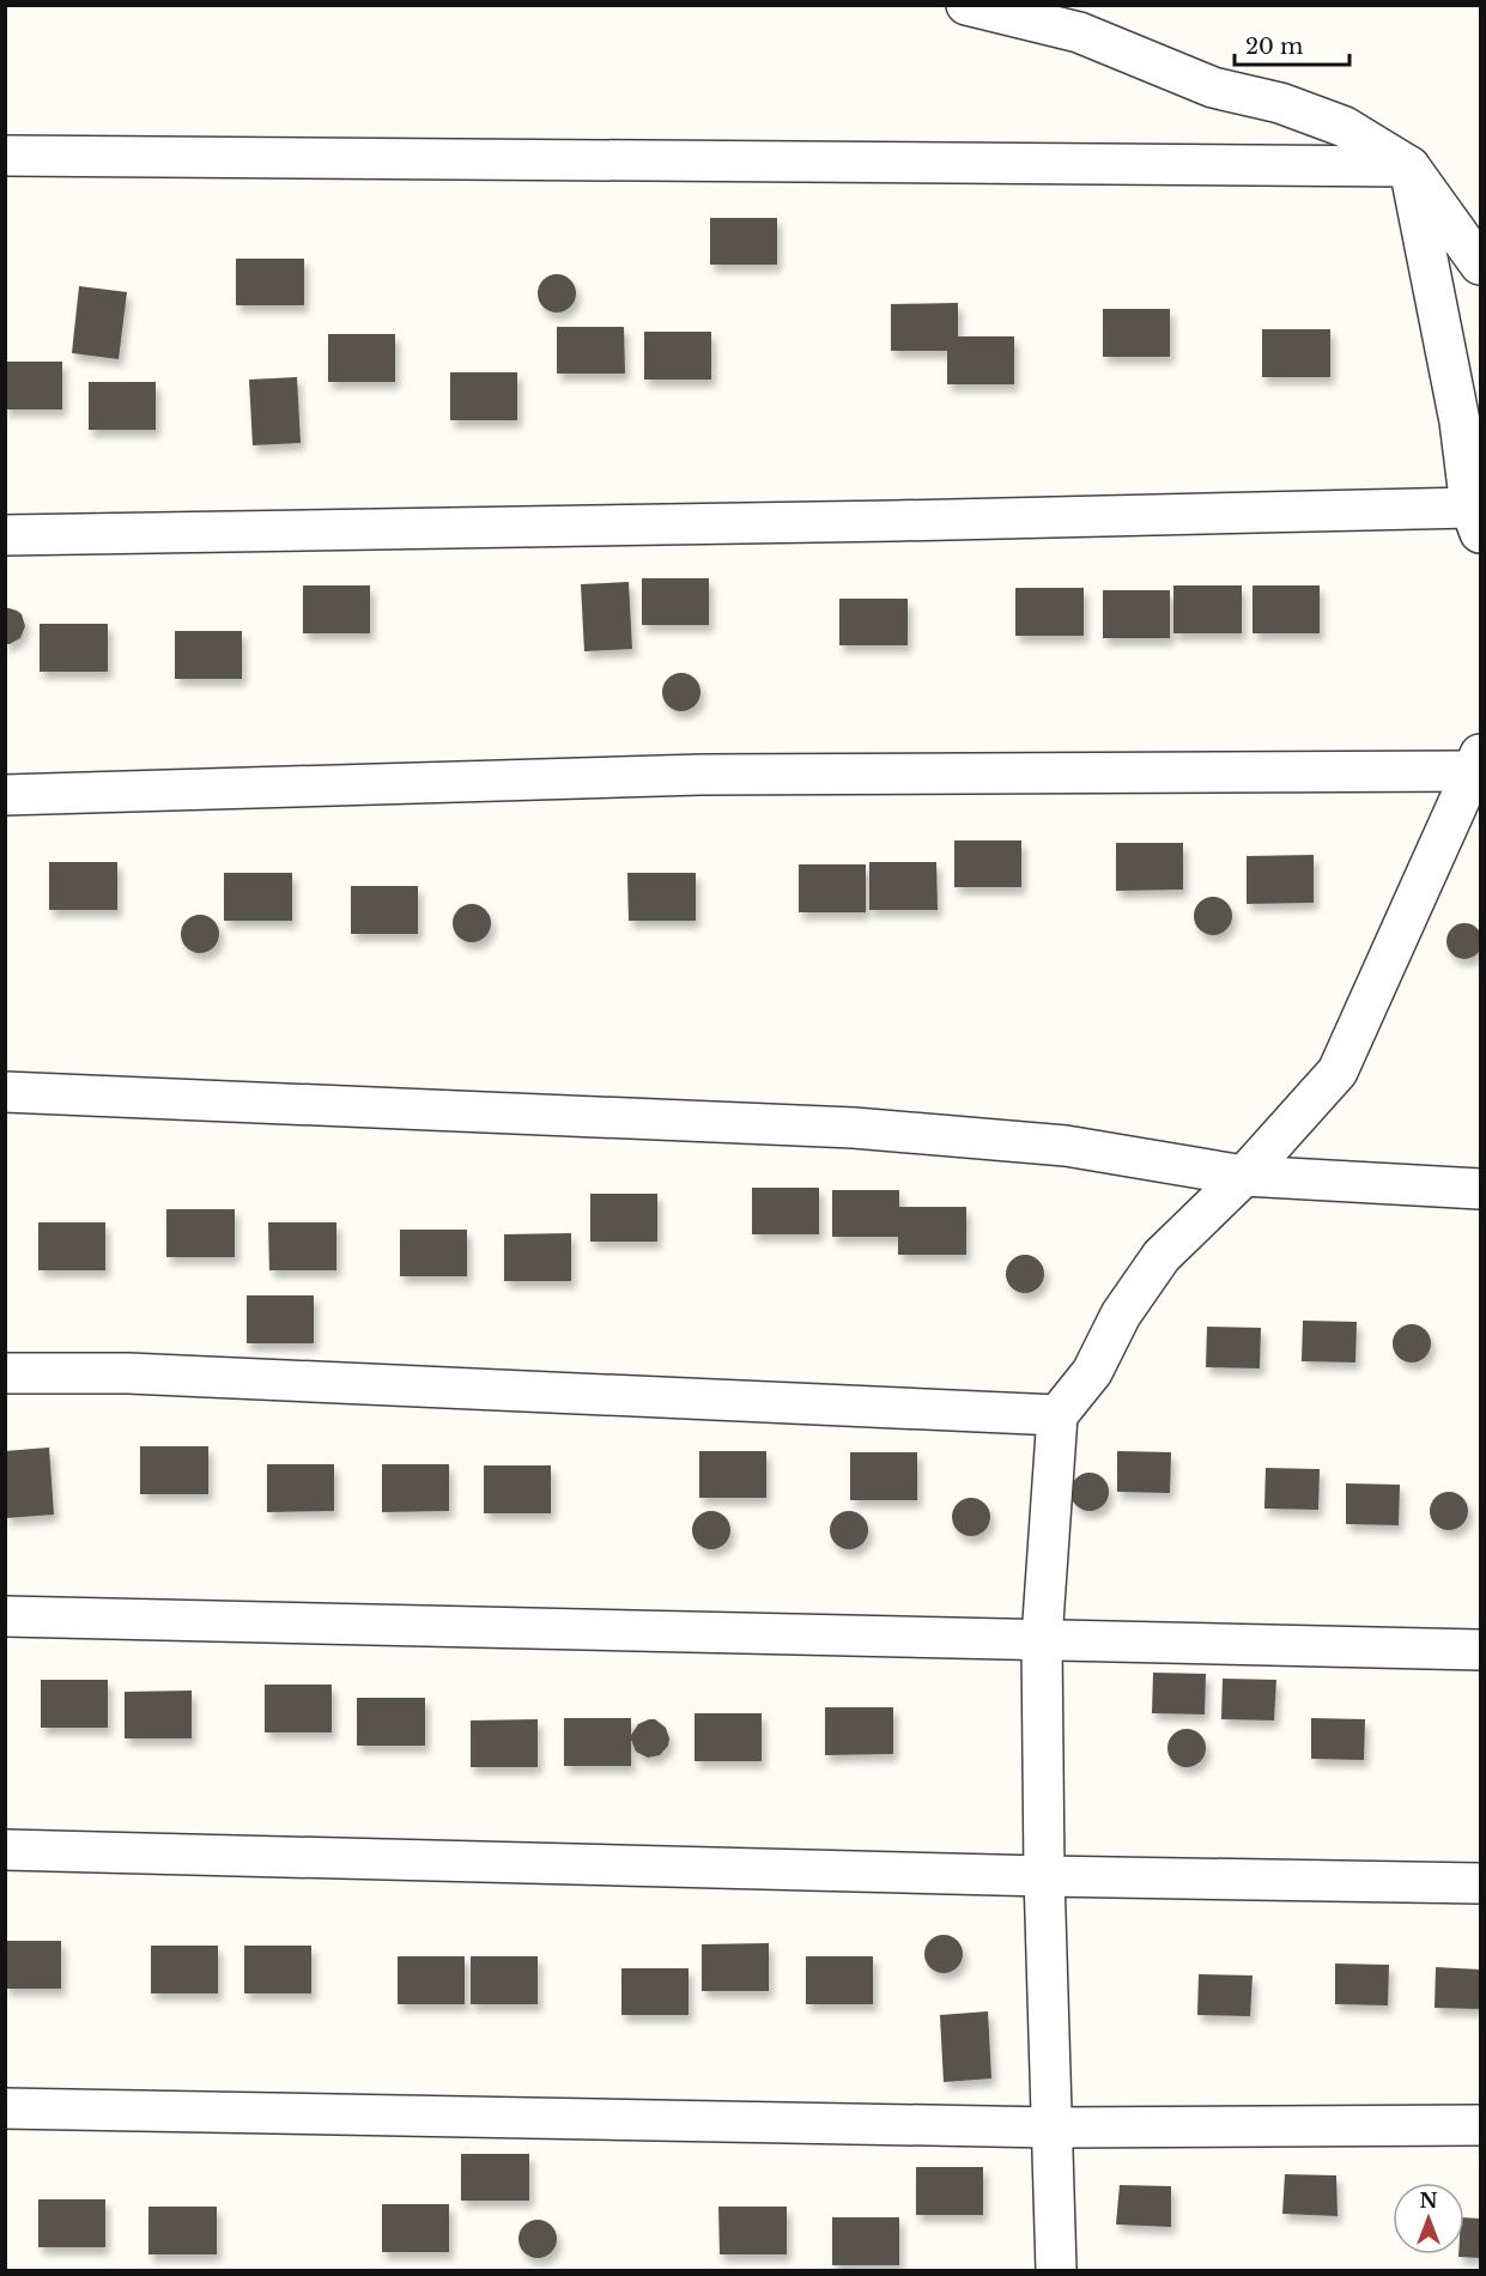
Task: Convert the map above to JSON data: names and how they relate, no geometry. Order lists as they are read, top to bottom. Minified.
{"scale_bar":"20 m","north":"top"}
